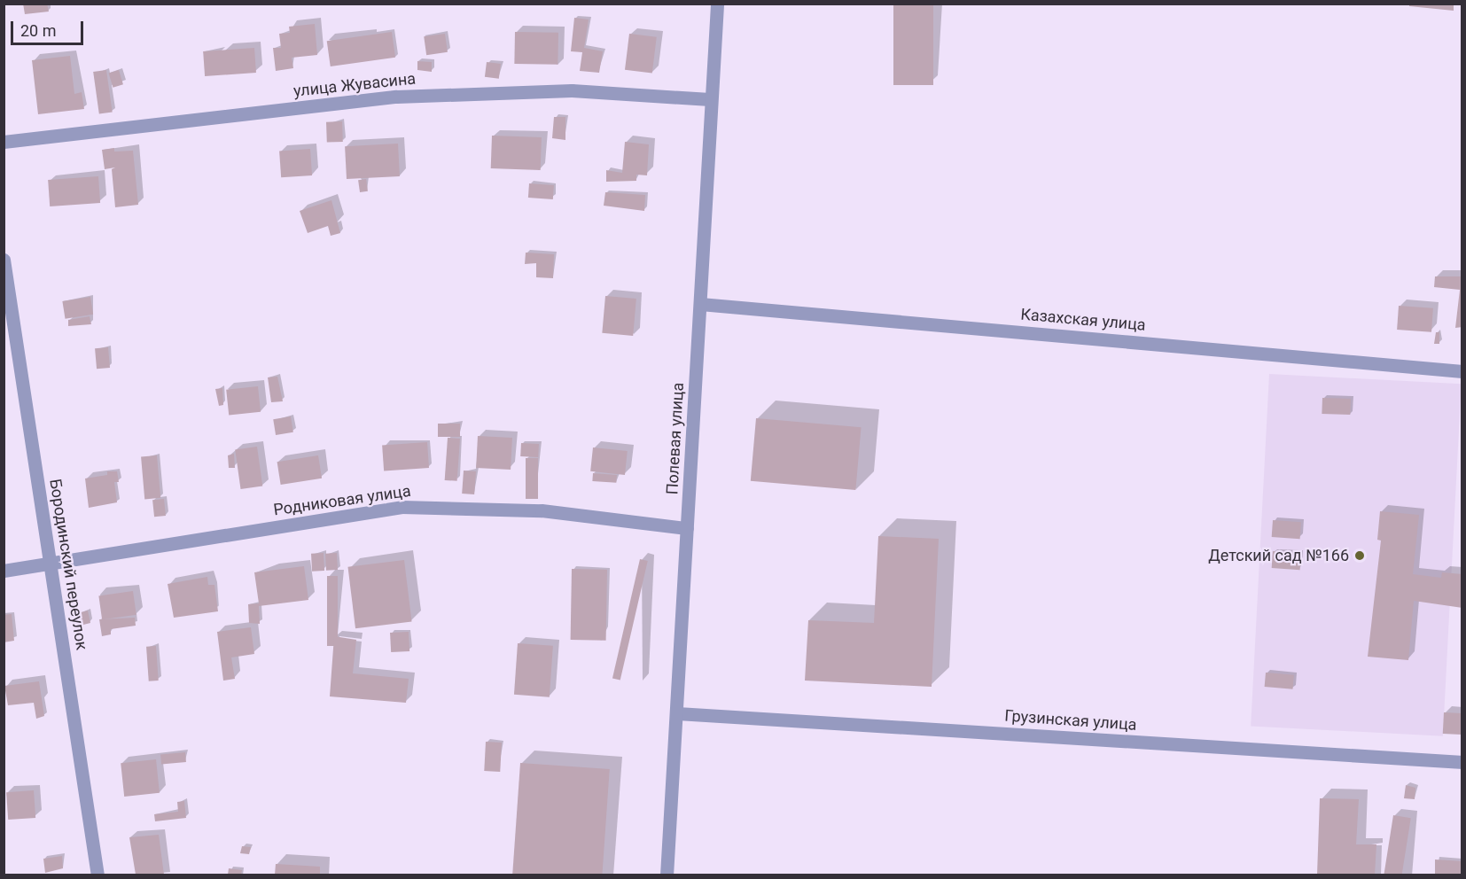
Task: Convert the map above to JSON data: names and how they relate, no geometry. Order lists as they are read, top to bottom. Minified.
{"streets":{"street":["улица Жувасина","Казахская улица","Полевая улица","Родниковая улица","Бородинский переулок","Грузинская улица"]},"crossings":[["улица Жувасина","Полевая улица"],["Казахская улица","Полевая улица"],["Полевая улица","Родниковая улица"],["Полевая улица","Грузинская улица"],["Родниковая улица","Бородинский переулок"]],"places":["Детский сад №166"],"scale_bar":"20 m"}
